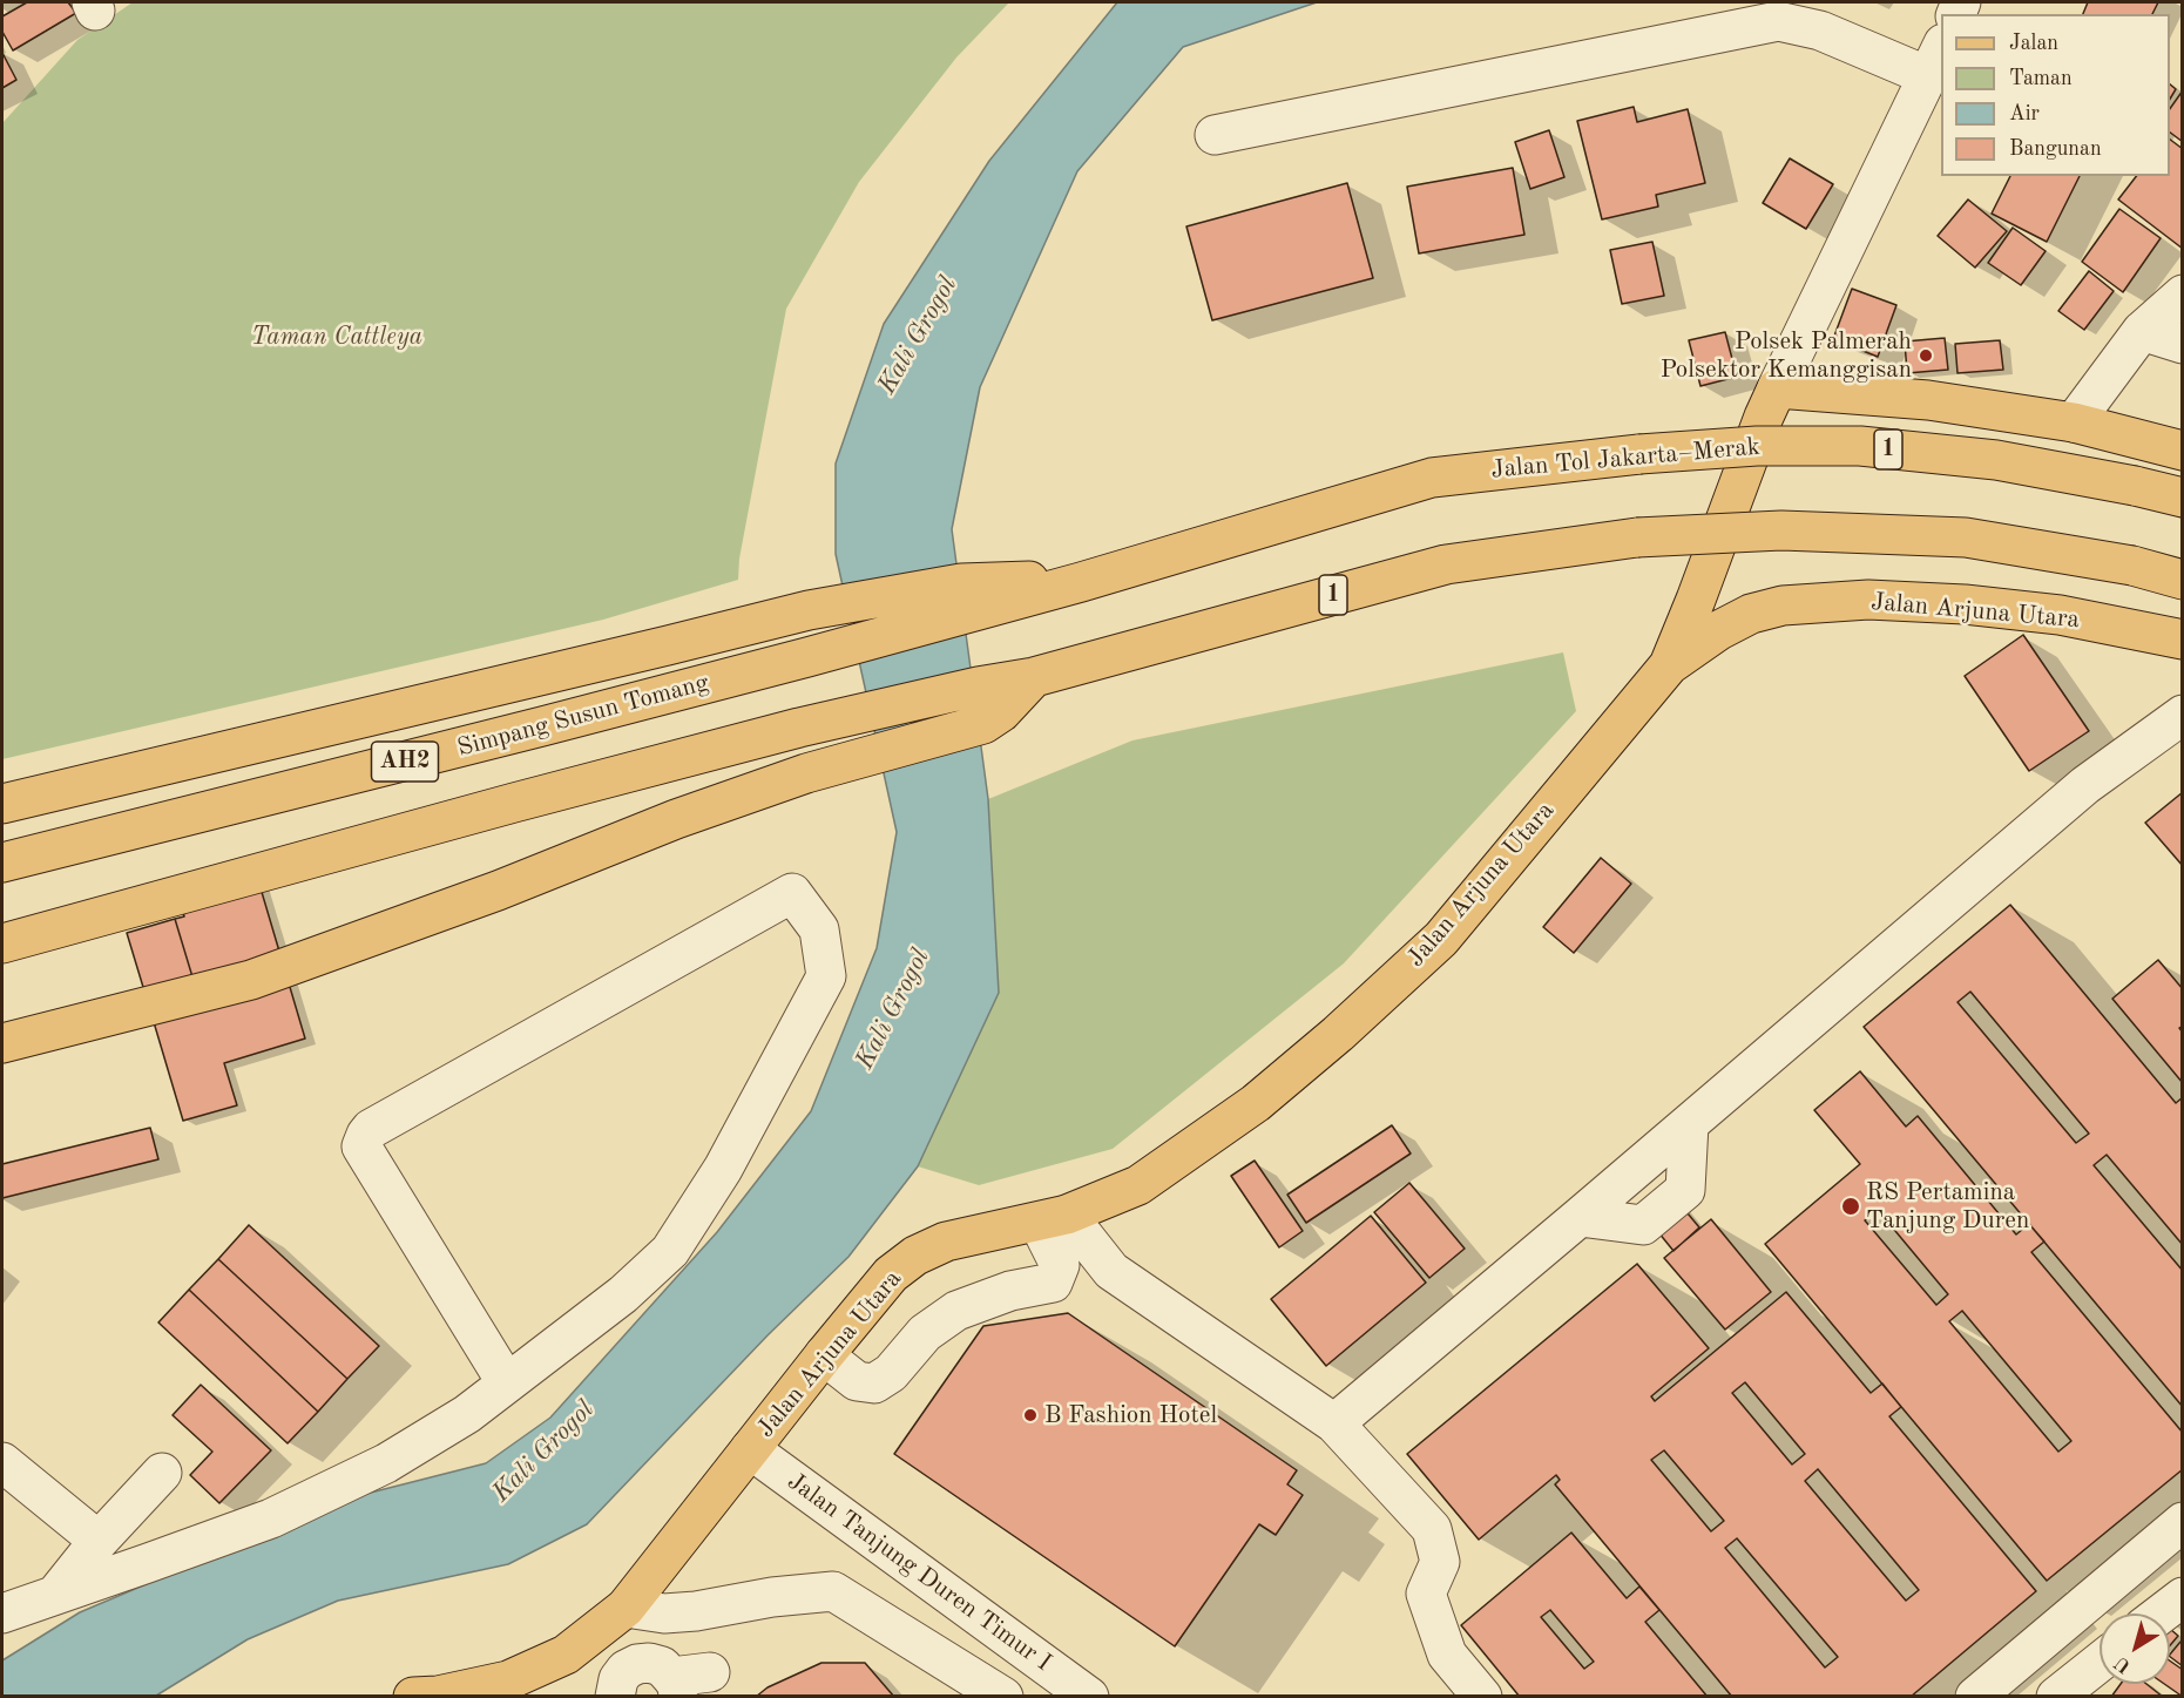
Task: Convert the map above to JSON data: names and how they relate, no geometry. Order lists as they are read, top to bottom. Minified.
{"streets":{"main road":["1","Jalan Tol Jakarta–Merak","Jalan Arjuna Utara","Simpang Susun Tomang","AH2"],"street":["Jalan Tanjung Duren Timur I"]},"crossings":[["Jalan Tol Jakarta–Merak","Simpang Susun Tomang"],["Jalan Arjuna Utara","Jalan Tanjung Duren Timur I"]],"water":["Kali Grogol"],"parks":["Taman Cattleya"],"places":["Polsek Palmerah Polsektor Kemanggisan","RS Pertamina Tanjung Duren","B Fashion Hotel"],"legend":["Jalan","Taman","Air","Bangunan"],"north":"bottom left"}
